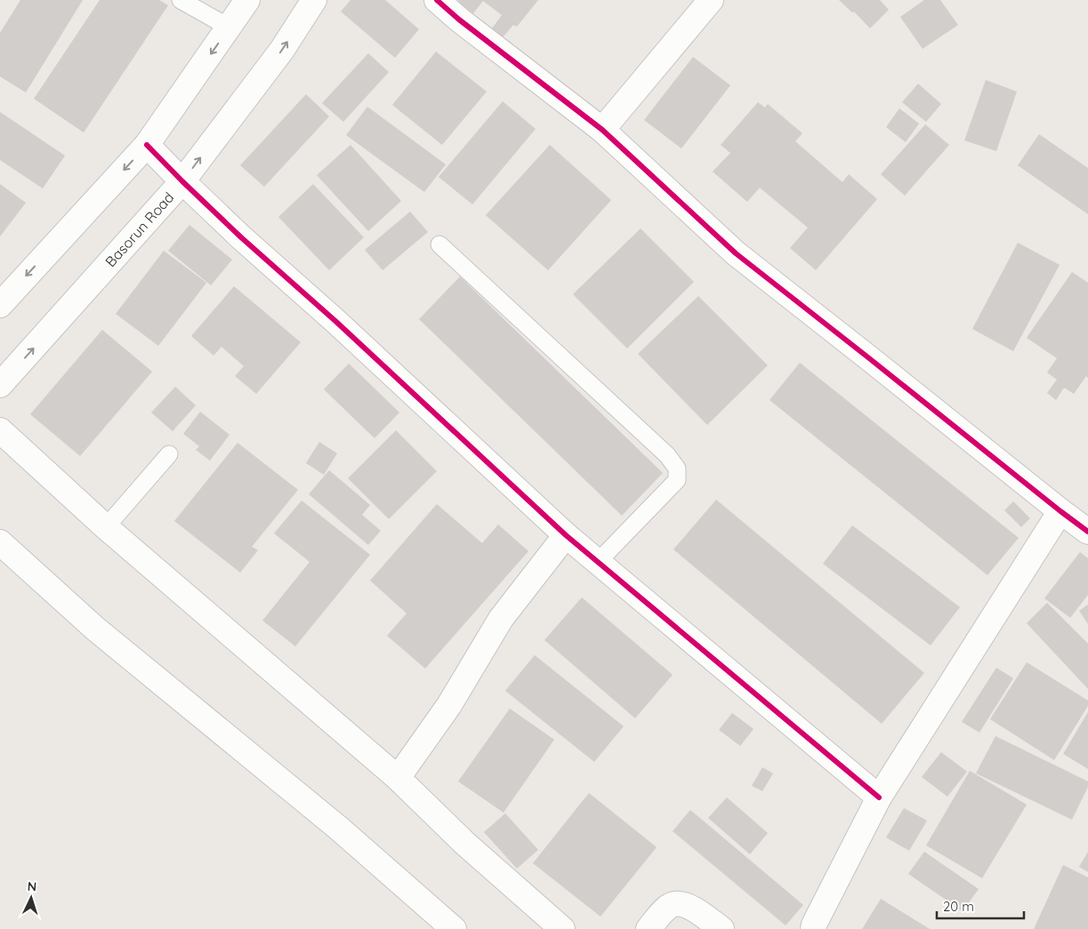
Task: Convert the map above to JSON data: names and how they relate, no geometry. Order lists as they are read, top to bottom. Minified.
{"streets":{"street":["Basorun Road"]},"scale_bar":"20 m","north":"top"}
